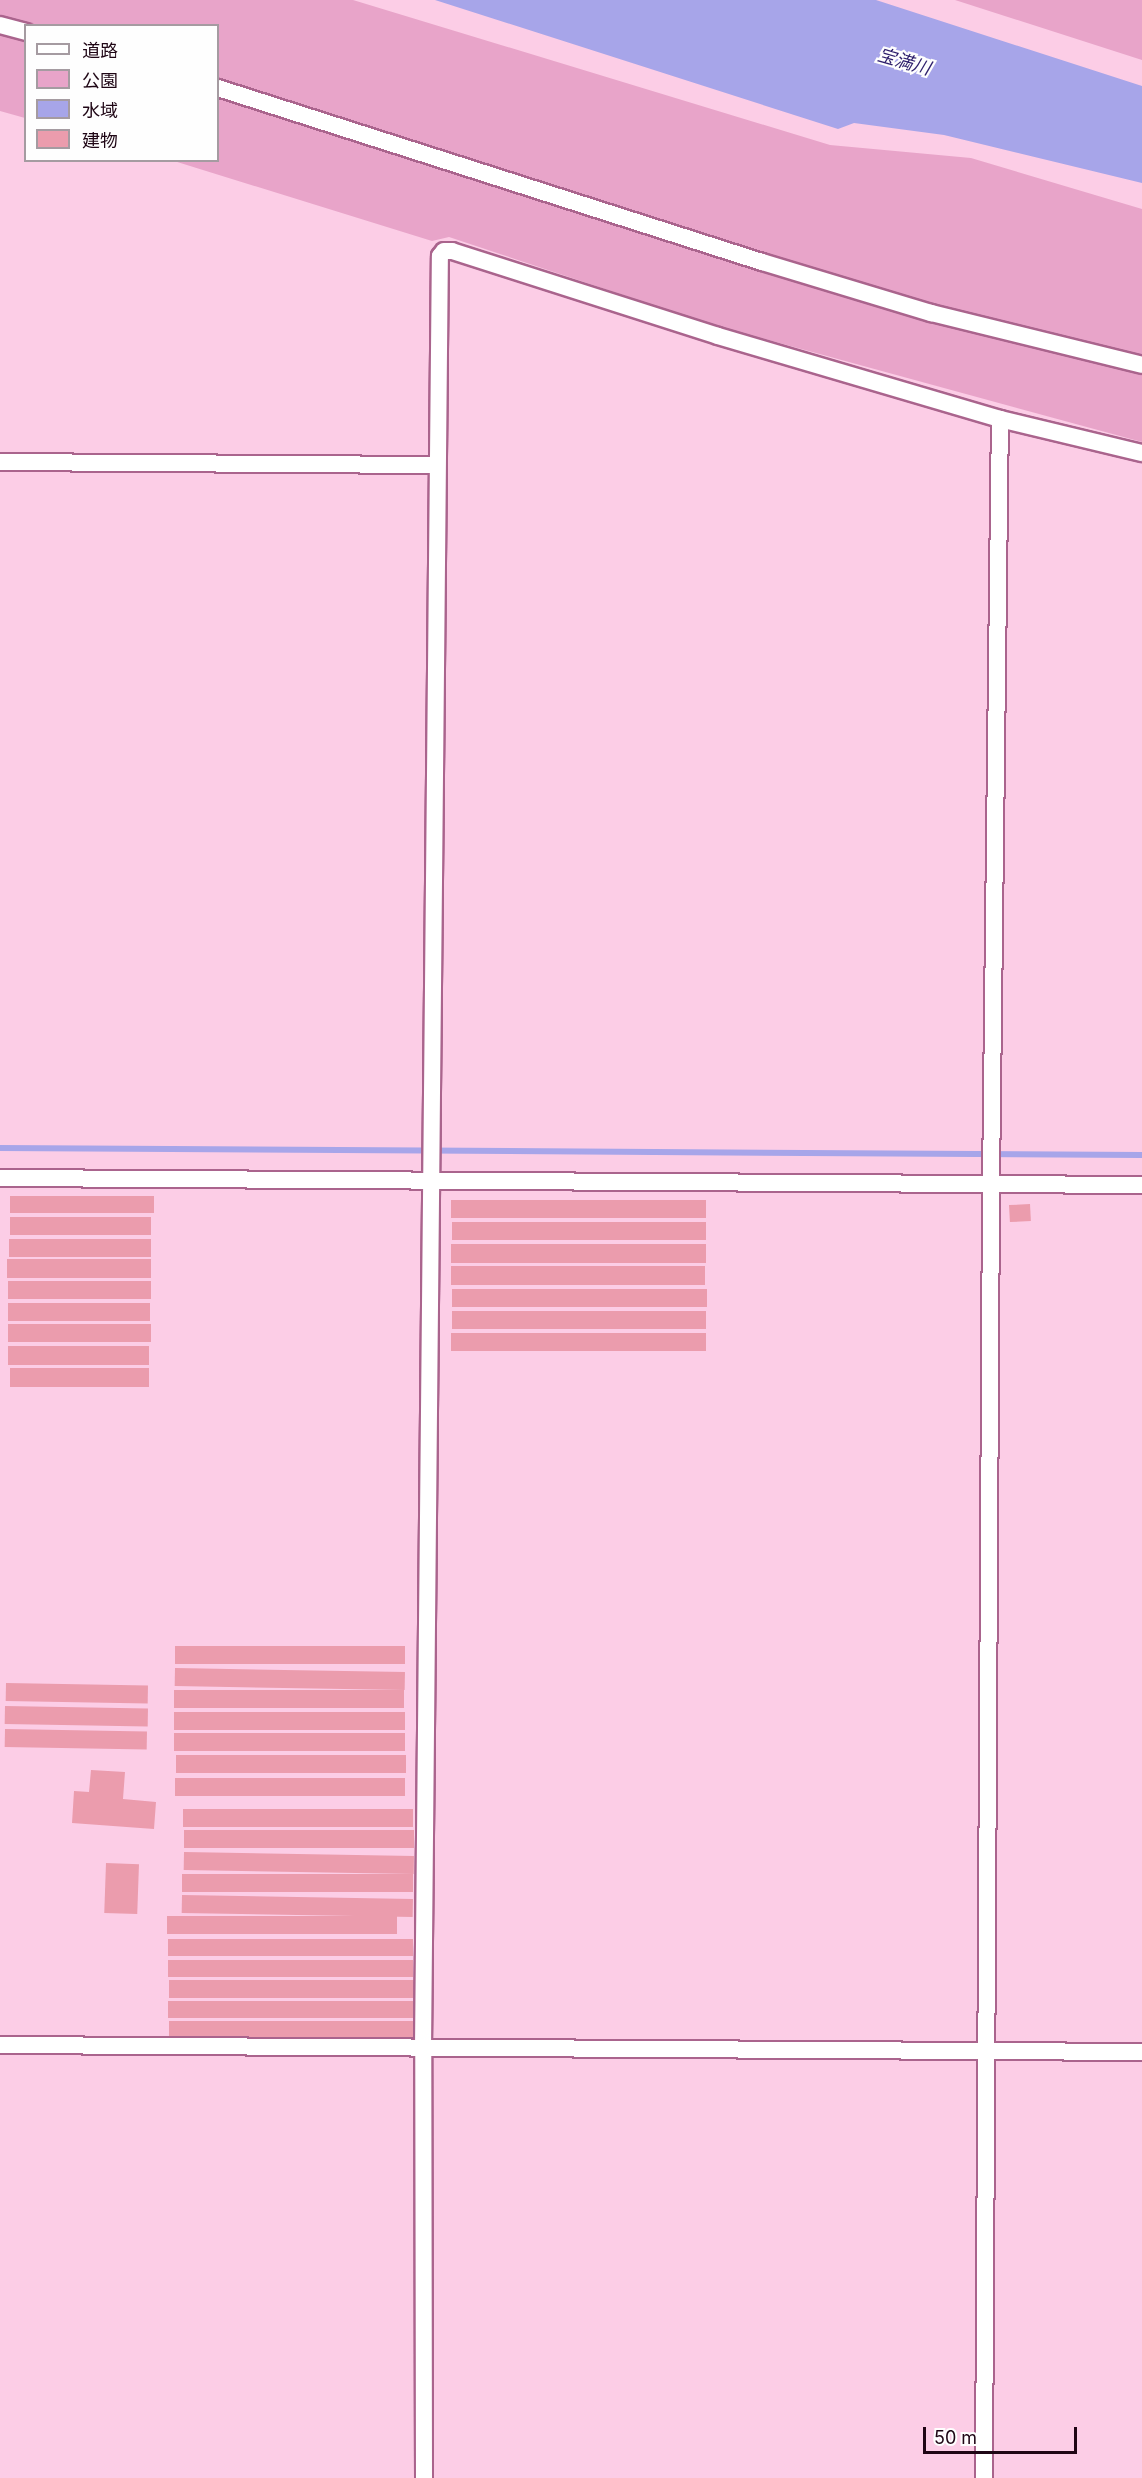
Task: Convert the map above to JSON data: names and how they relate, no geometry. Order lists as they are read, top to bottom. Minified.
{"water":["宝満川"],"legend":["道路","公園","水域","建物"],"scale_bar":"50 m"}
